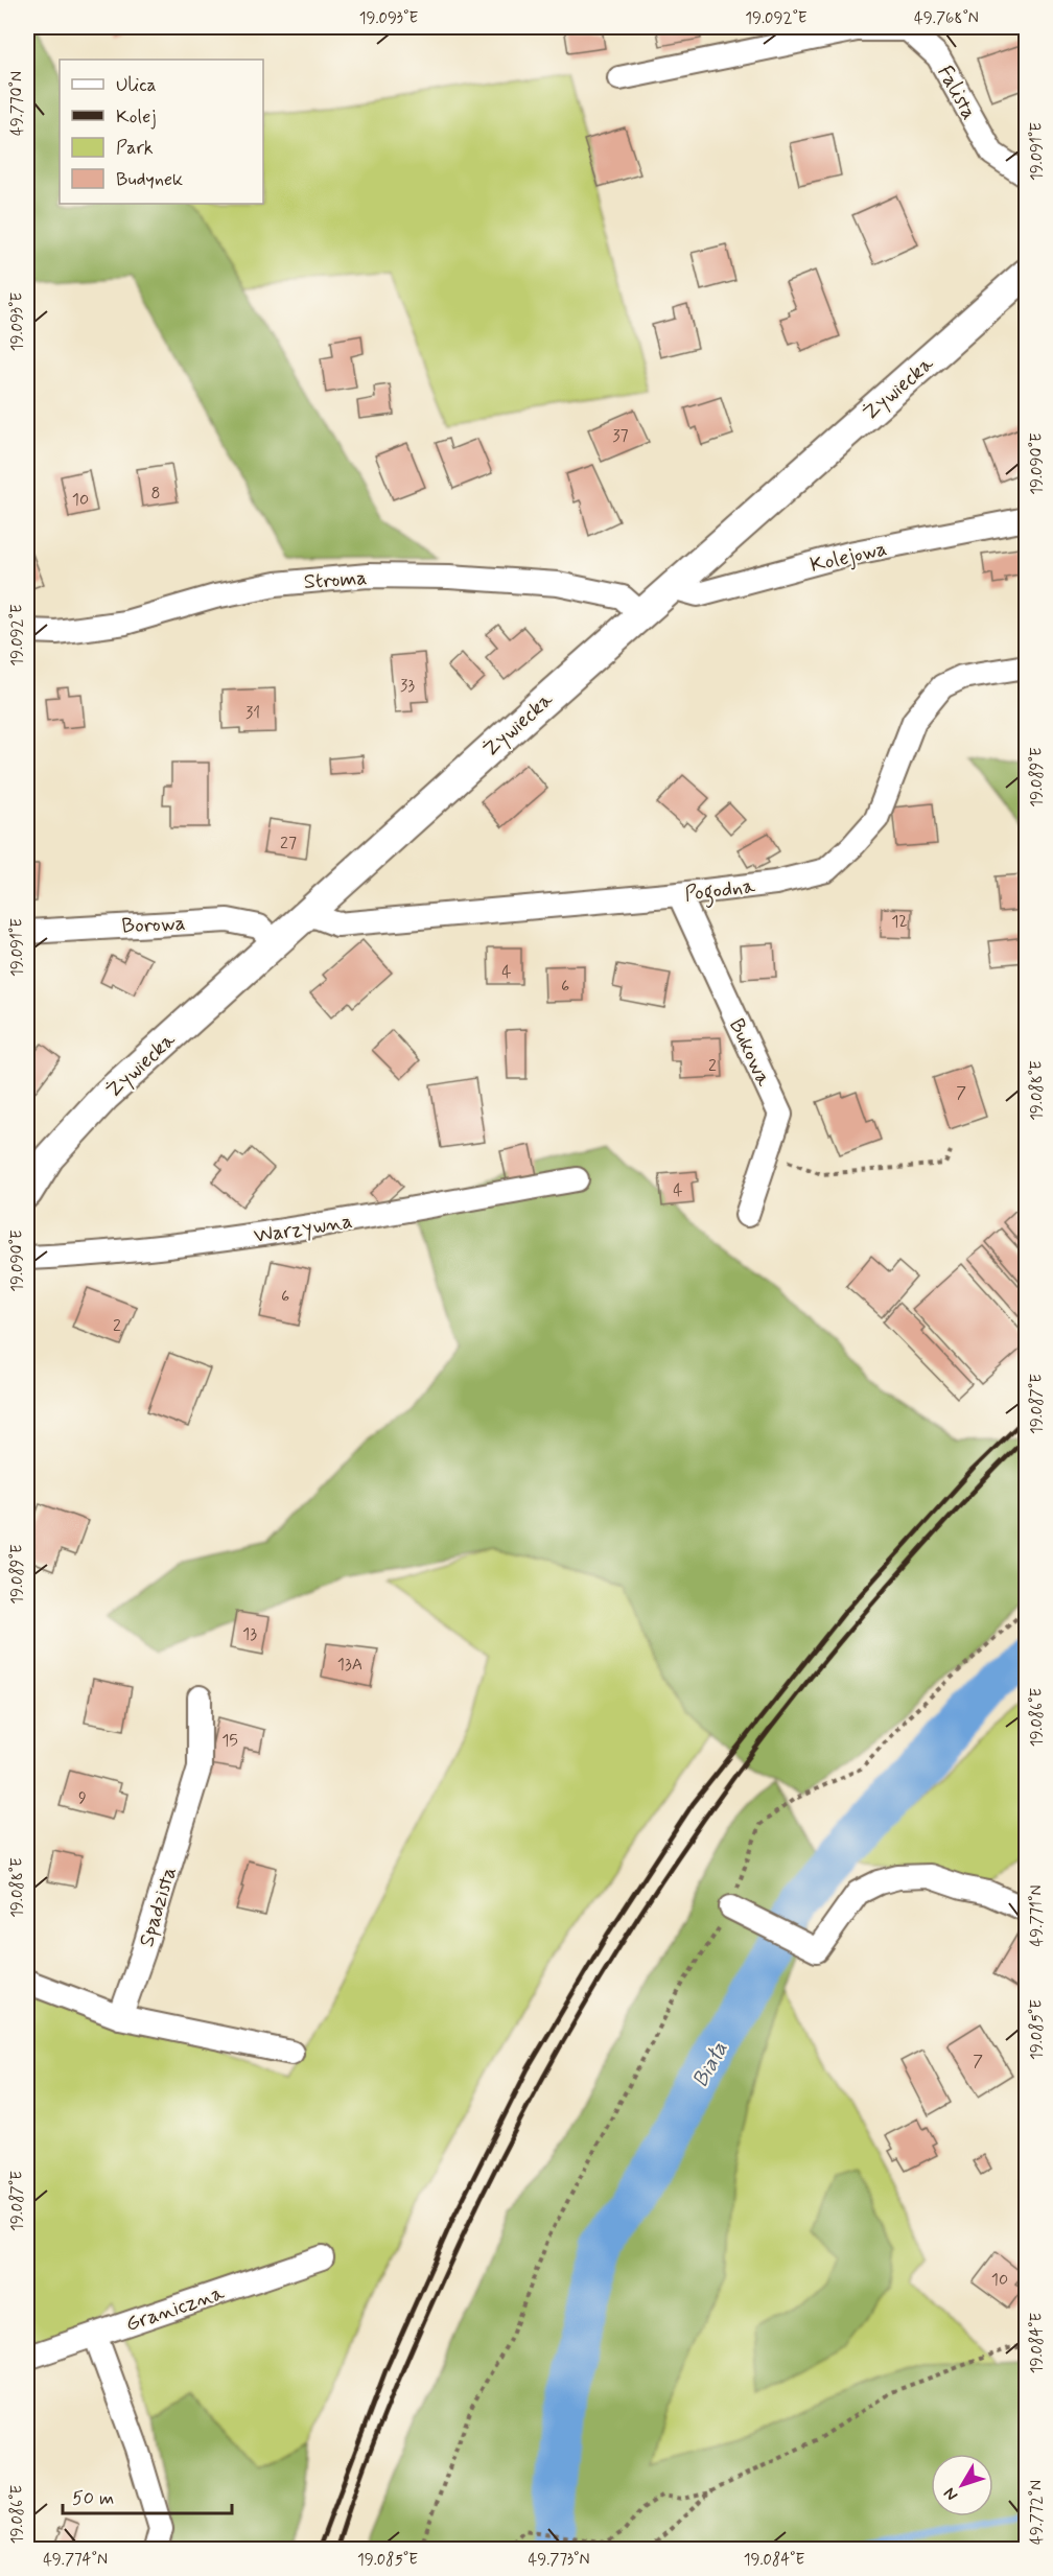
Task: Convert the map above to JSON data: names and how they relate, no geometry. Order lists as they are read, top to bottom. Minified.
{"streets":{"main road":["Żywiecka"],"street":["Falista","Kolejowa","Stroma","Pogodna","Borowa","Bukowa","Warzywna","Spadzista","Graniczna"]},"crossings":[["Żywiecka","Kolejowa"],["Żywiecka","Stroma"],["Żywiecka","Pogodna"],["Żywiecka","Borowa"],["Pogodna","Bukowa"]],"water":["Biała"],"house_numbers":["37","8","10","33","31","27","12","4","6","2","7","4","6","2","13","13A","15","9","7","10"],"legend":["Ulica","Kolej","Park","Budynek"],"scale_bar":"50 m","north":"bottom left","coordinates":["19.093°E","19.092°E","49.768°N","49.770°N","19.091°E","19.090°E","19.089°E","19.088°E","19.087°E","19.086°E","49.771°N","19.085°E","19.084°E","49.772°N","49.774°N","49.773°N"]}
